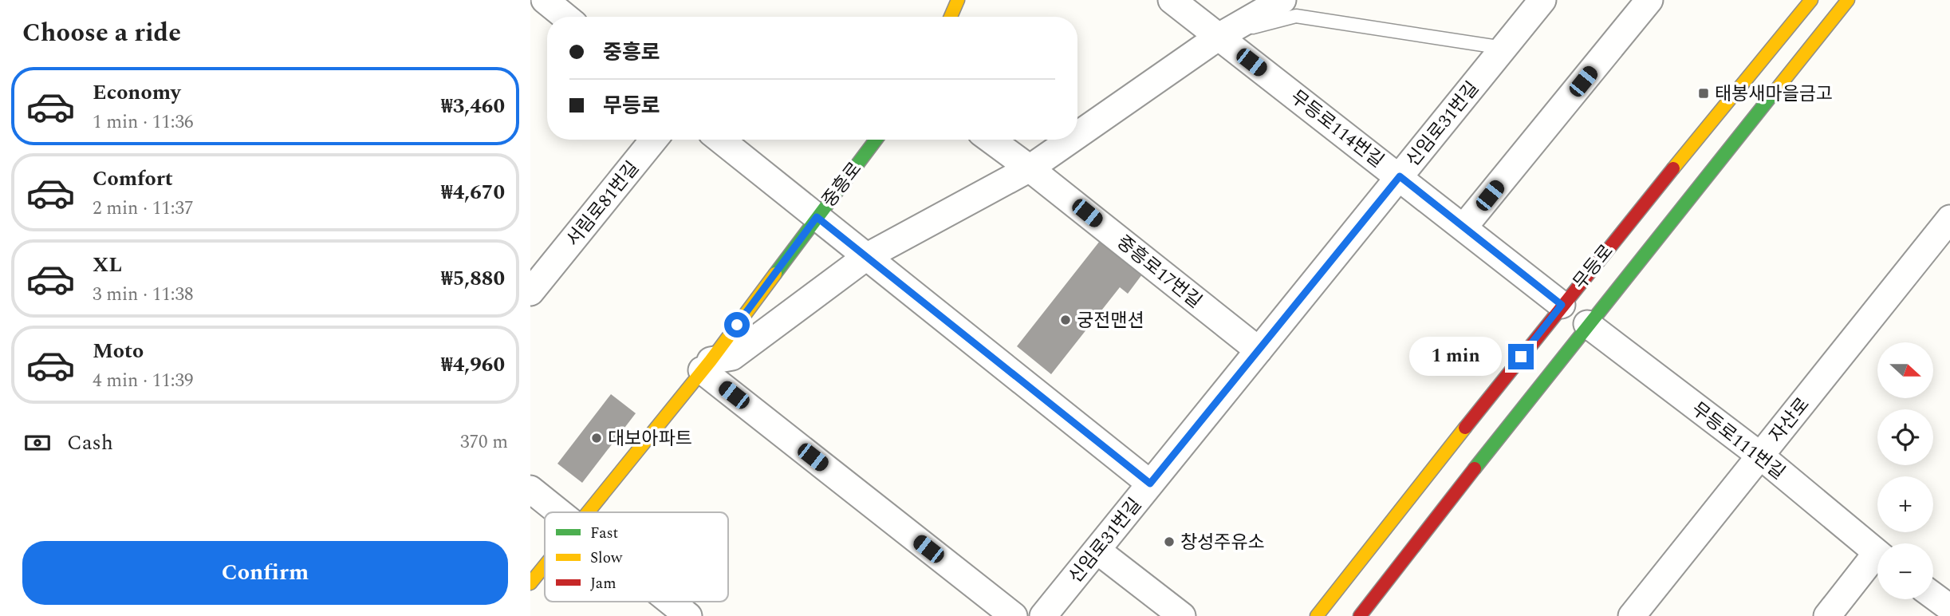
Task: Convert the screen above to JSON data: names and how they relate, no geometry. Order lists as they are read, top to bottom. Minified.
{"streets":{"street":["신임로31번길","무등로114번길","중흥로","서림로81번길","무등로","중흥로17번길","자산로","무등로111번길"]},"crossings":[["신임로31번길","무등로114번길"],["신임로31번길","중흥로17번길"],["무등로114번길","무등로"],["무등로","무등로111번길"],["자산로","무등로111번길"]],"places":{"transit":["태봉새마을금고"],"other":["궁전맨션","대보아파트","창성주유소"]},"legend":["Fast","Slow","Jam"],"north":"right","page":{"heading":"Choose a ride","banner":["중흥로","무등로"],"list":[{"name":"Economy","note":"1 min · 11:36","value":"₩3,460"},{"name":"Comfort","note":"2 min · 11:37","value":"₩4,670"},{"name":"XL","note":"3 min · 11:38","value":"₩5,880"},{"name":"Moto","note":"4 min · 11:39","value":"₩4,960"}],"bubble":"1 min","map_buttons":["+","−"],"pay":["Cash","370 m"],"buttons":"Confirm"}}
